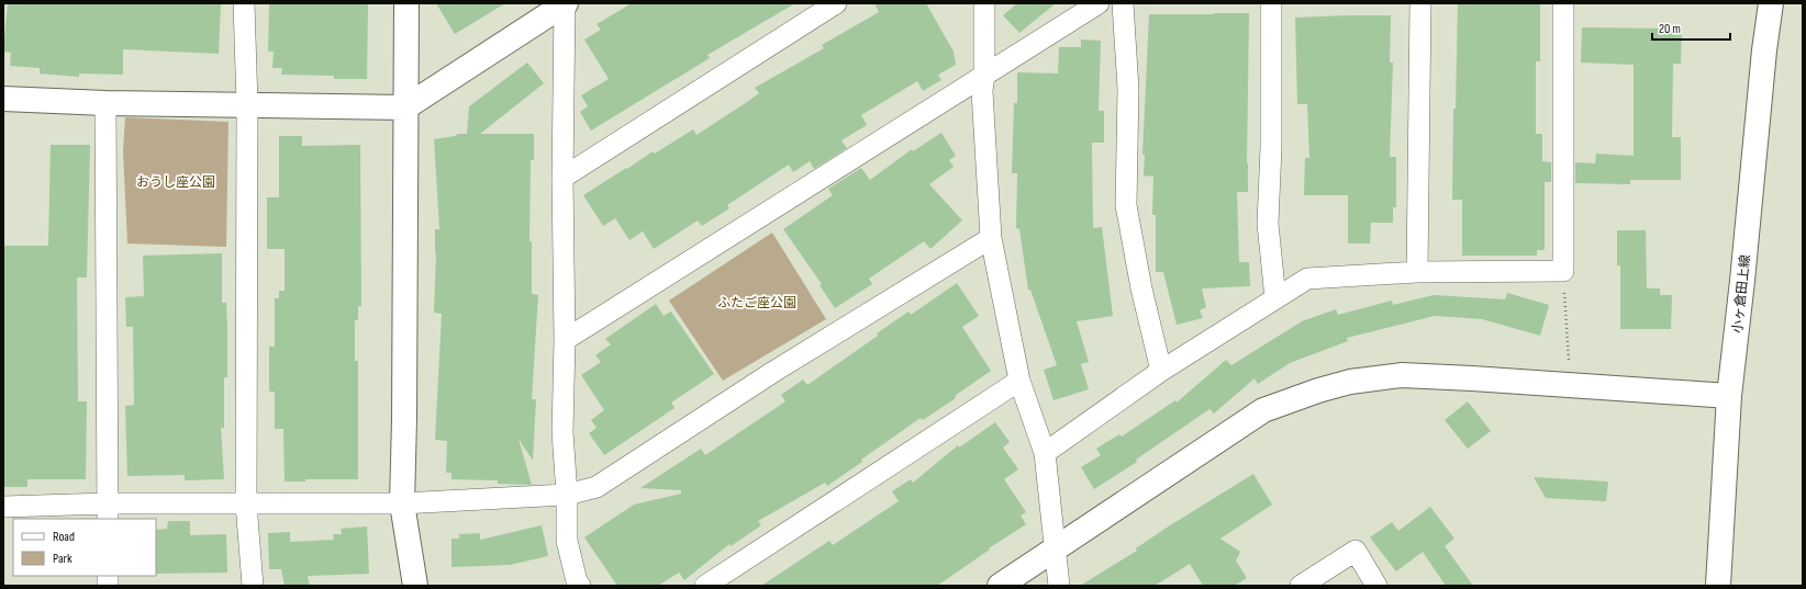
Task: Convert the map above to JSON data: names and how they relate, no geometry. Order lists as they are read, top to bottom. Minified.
{"streets":{"street":["小ヶ倉田上線"]},"parks":["おうし座公園","ふたご座公園"],"legend":["Road","Park"],"scale_bar":"20 m"}
